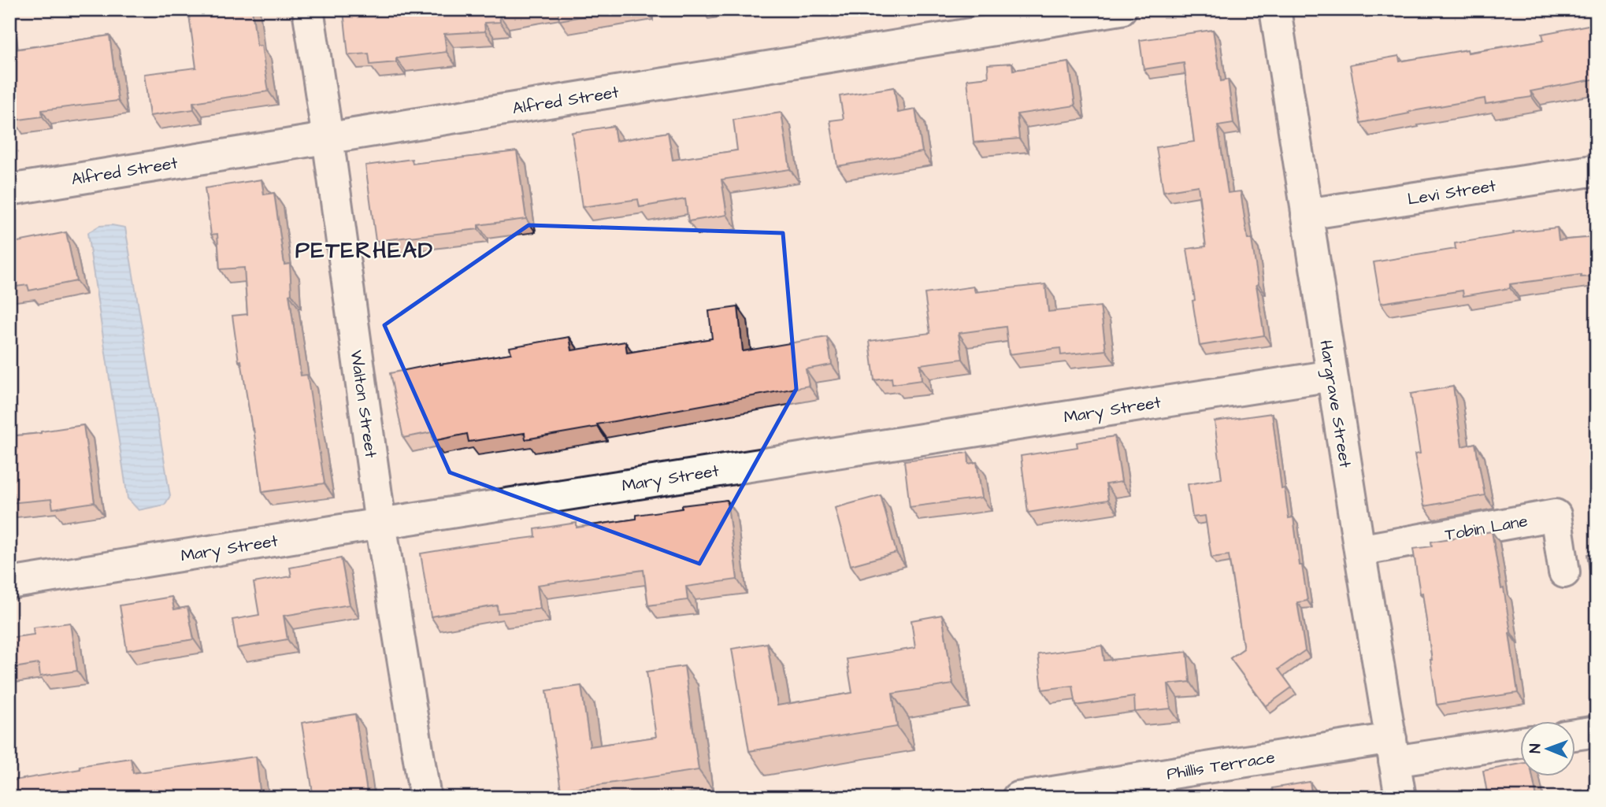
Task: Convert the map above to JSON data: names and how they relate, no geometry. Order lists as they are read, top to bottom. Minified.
{"streets":{"street":["Alfred Street","Levi Street","Walton Street","Hargrave Street","Mary Street","Tobin Lane","Phillis Terrace"]},"crossings":[["Alfred Street","Walton Street"],["Levi Street","Hargrave Street"],["Walton Street","Mary Street"],["Hargrave Street","Mary Street"],["Hargrave Street","Tobin Lane"],["Hargrave Street","Phillis Terrace"]],"districts":["PETERHEAD"],"north":"left"}
